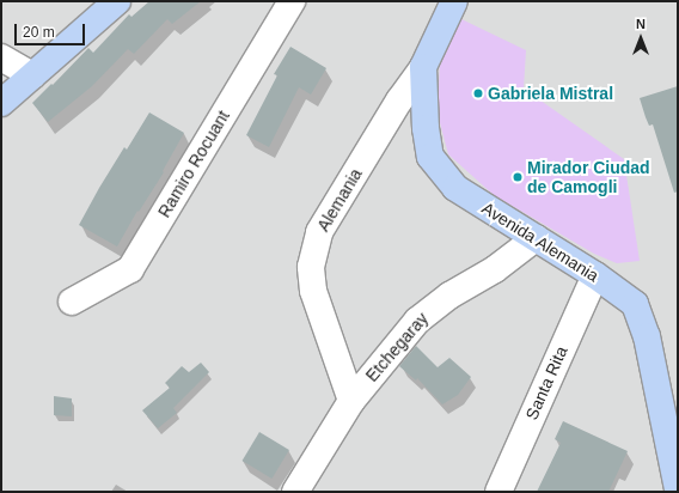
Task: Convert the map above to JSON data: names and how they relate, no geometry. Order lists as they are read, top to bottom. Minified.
{"streets":{"main road":["Avenida Alemania"],"street":["Ramiro Rocuant","Alemania","Etchegaray","Santa Rita"]},"crossings":[["Alemania","Avenida Alemania"],["Alemania","Etchegaray"],["Avenida Alemania","Etchegaray"],["Avenida Alemania","Santa Rita"]],"places":["Gabriela Mistral","Mirador Ciudad de Camogli"],"scale_bar":"20 m","north":"top"}
